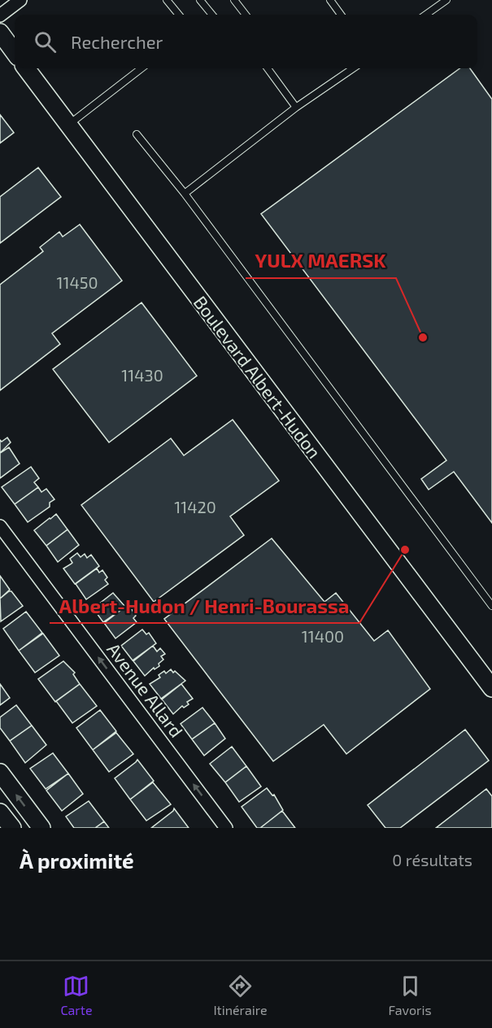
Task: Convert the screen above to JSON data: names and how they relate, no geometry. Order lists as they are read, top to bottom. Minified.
{"streets":{"street":["Boulevard Albert-Hudon","Avenue Allard"]},"one_way":["Avenue Allard"],"places":["YULX MAERSK","Albert-Hudon / Henri-Bourassa"],"house_numbers":["11450","11430","11420","11400"],"page":{"search":"Rechercher","heading":["À proximité","0 résultats"],"nav":["Carte","Itinéraire","Favoris"]}}
